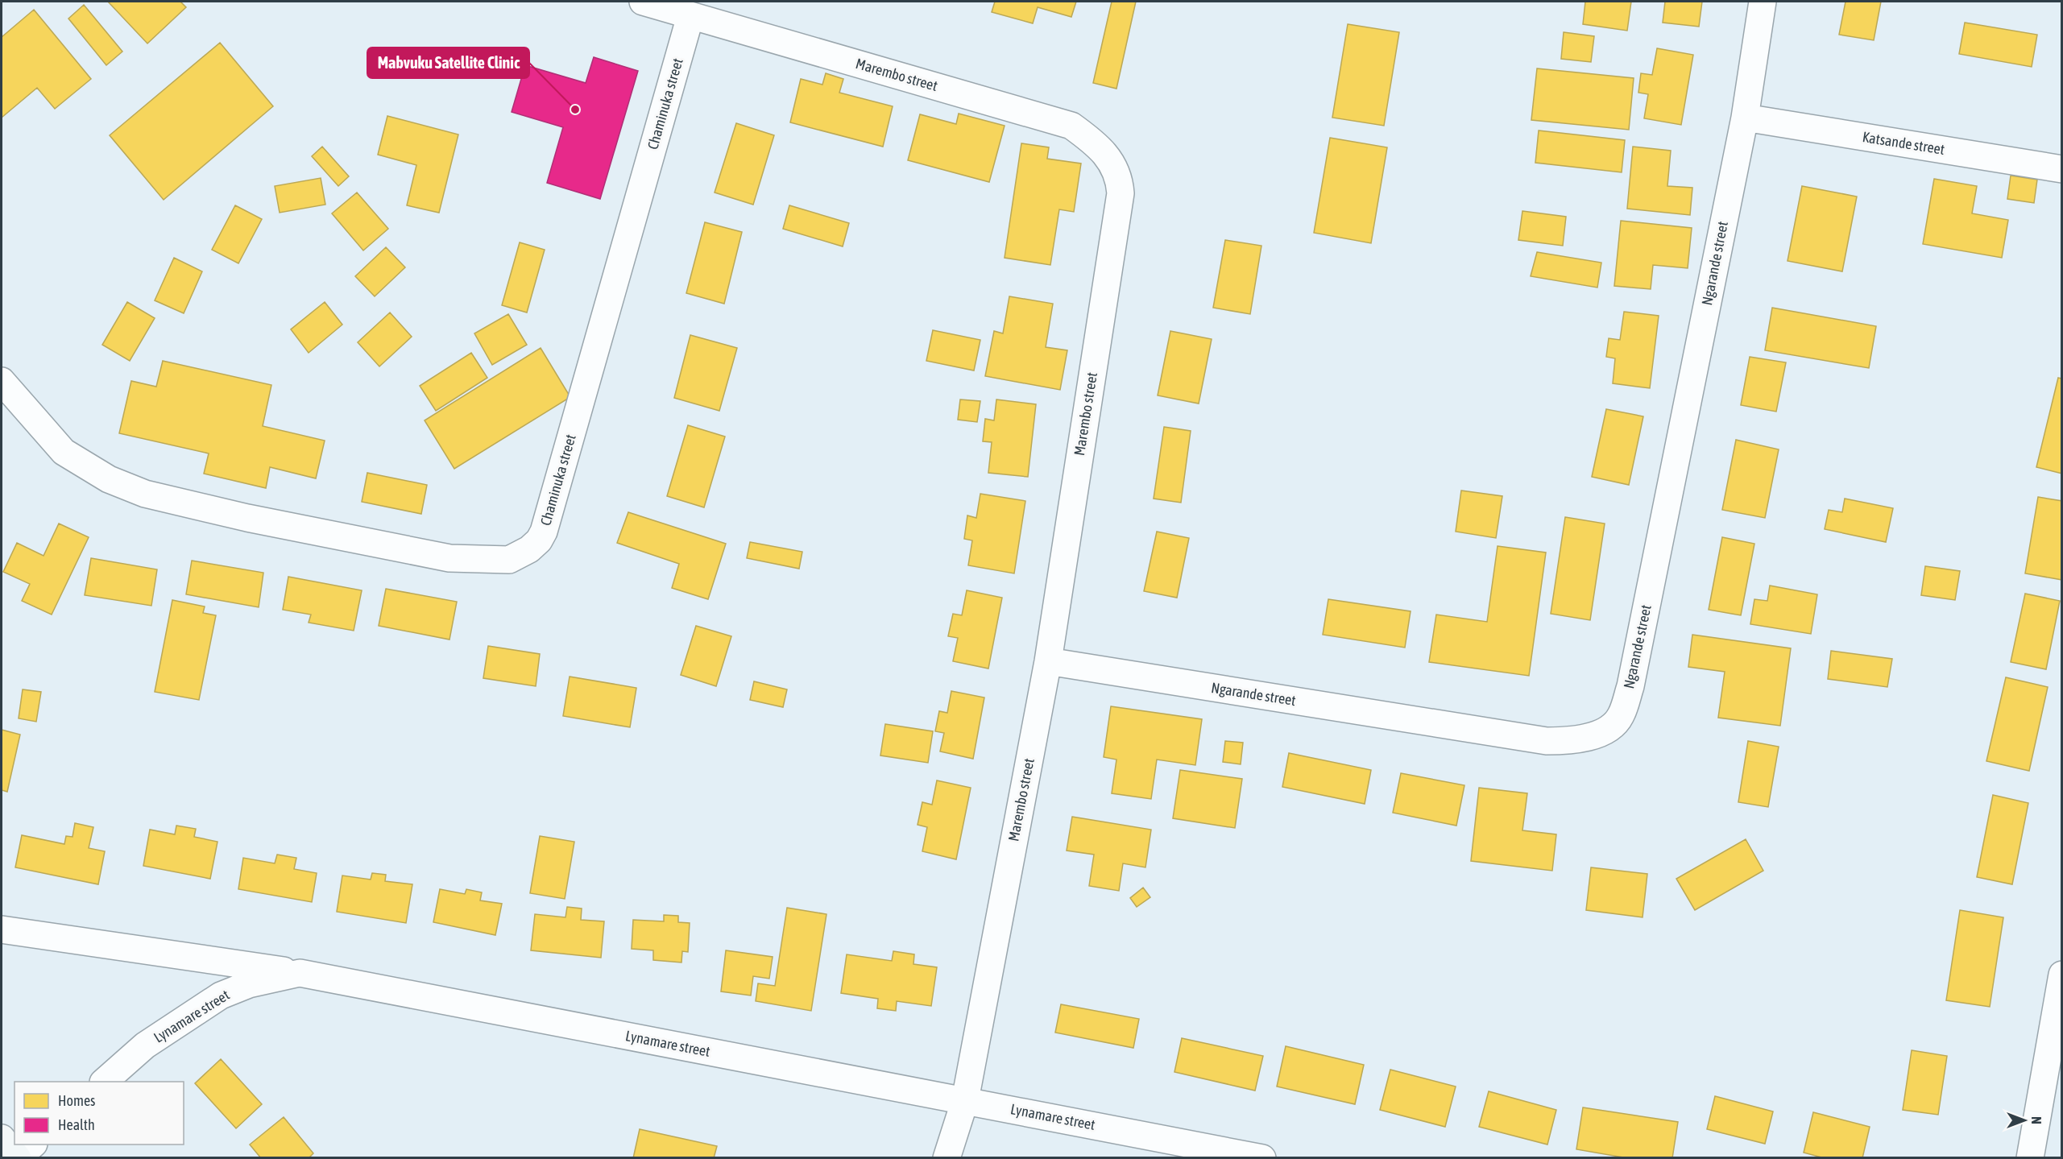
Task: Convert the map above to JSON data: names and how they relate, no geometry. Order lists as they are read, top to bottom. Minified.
{"streets":{"street":["Marembo street","Chaminuka street","Katsande street","Ngarande street","Lynamare street"]},"crossings":[["Marembo street","Chaminuka street"],["Marembo street","Ngarande street"],["Marembo street","Lynamare street"],["Katsande street","Ngarande street"]],"places":["Mabvuku Satellite Clinic"],"legend":["Homes","Health"],"north":"right"}
